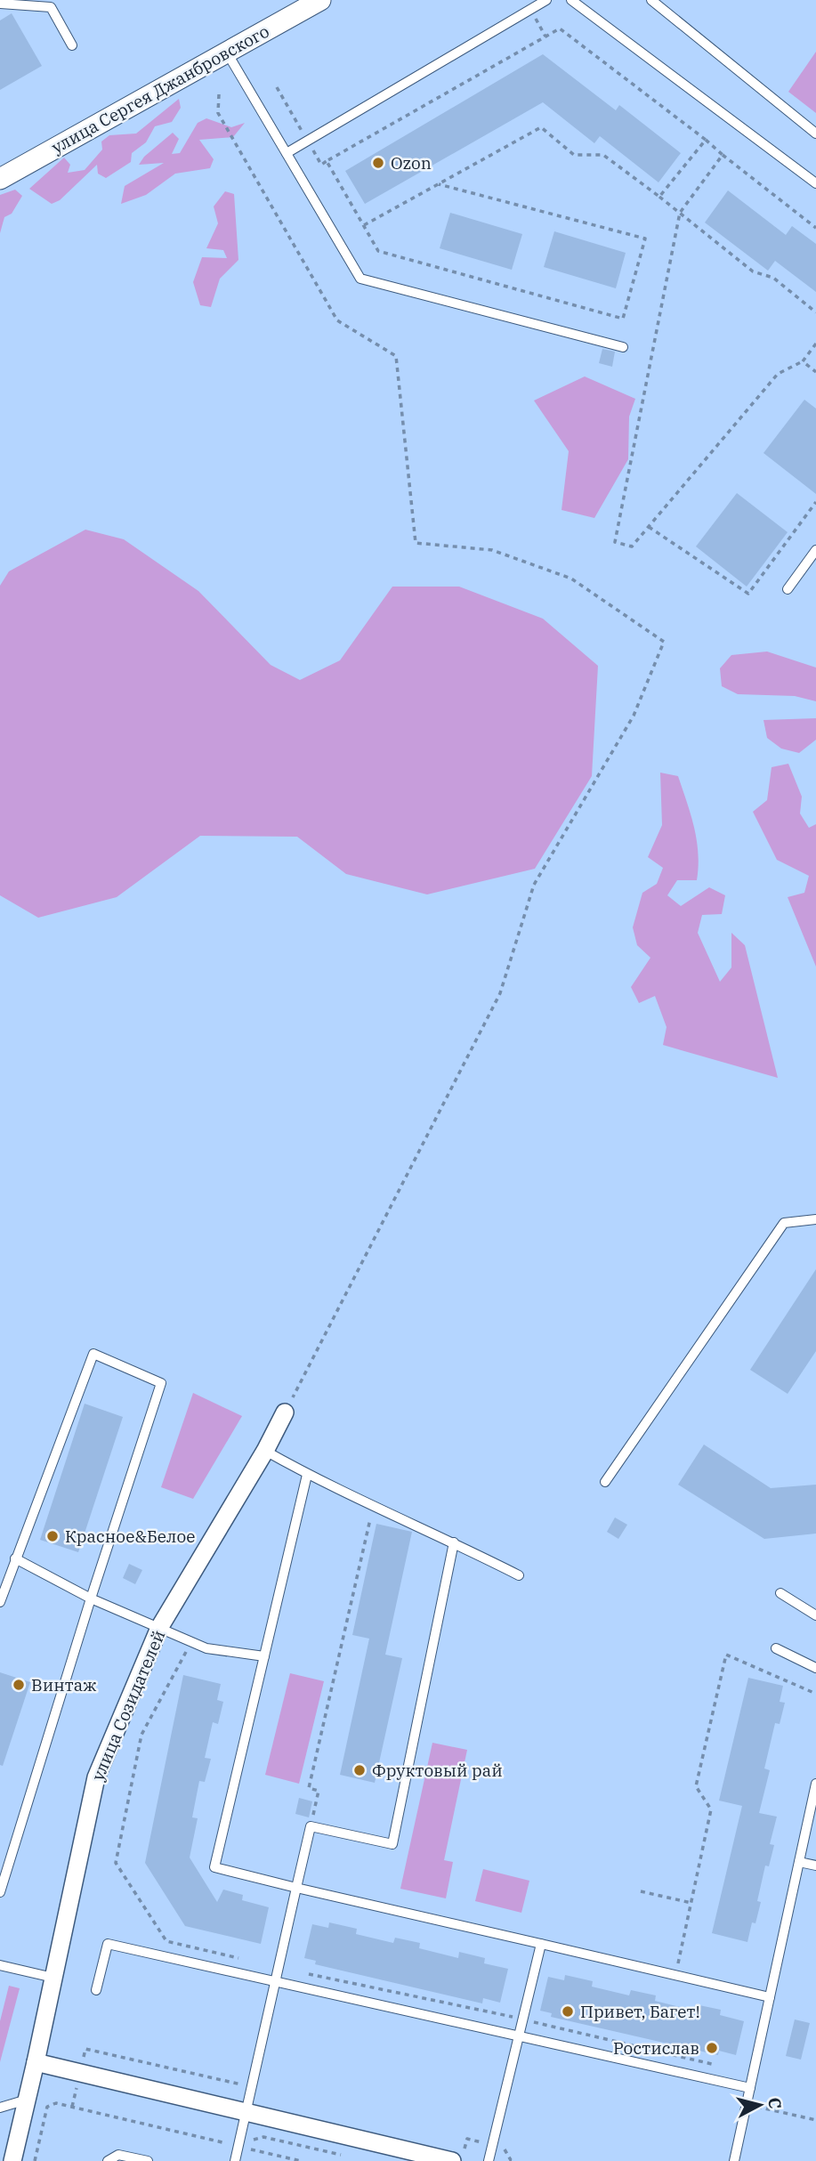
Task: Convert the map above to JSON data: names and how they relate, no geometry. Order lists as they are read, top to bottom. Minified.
{"streets":{"street":["улица Сергея Джанбровского","улица Созидателей"]},"places":["Ozon","Красное&Белое","Винтаж","Фруктовый рай","Привет, Багет!","Ростислав"],"north":"right"}
